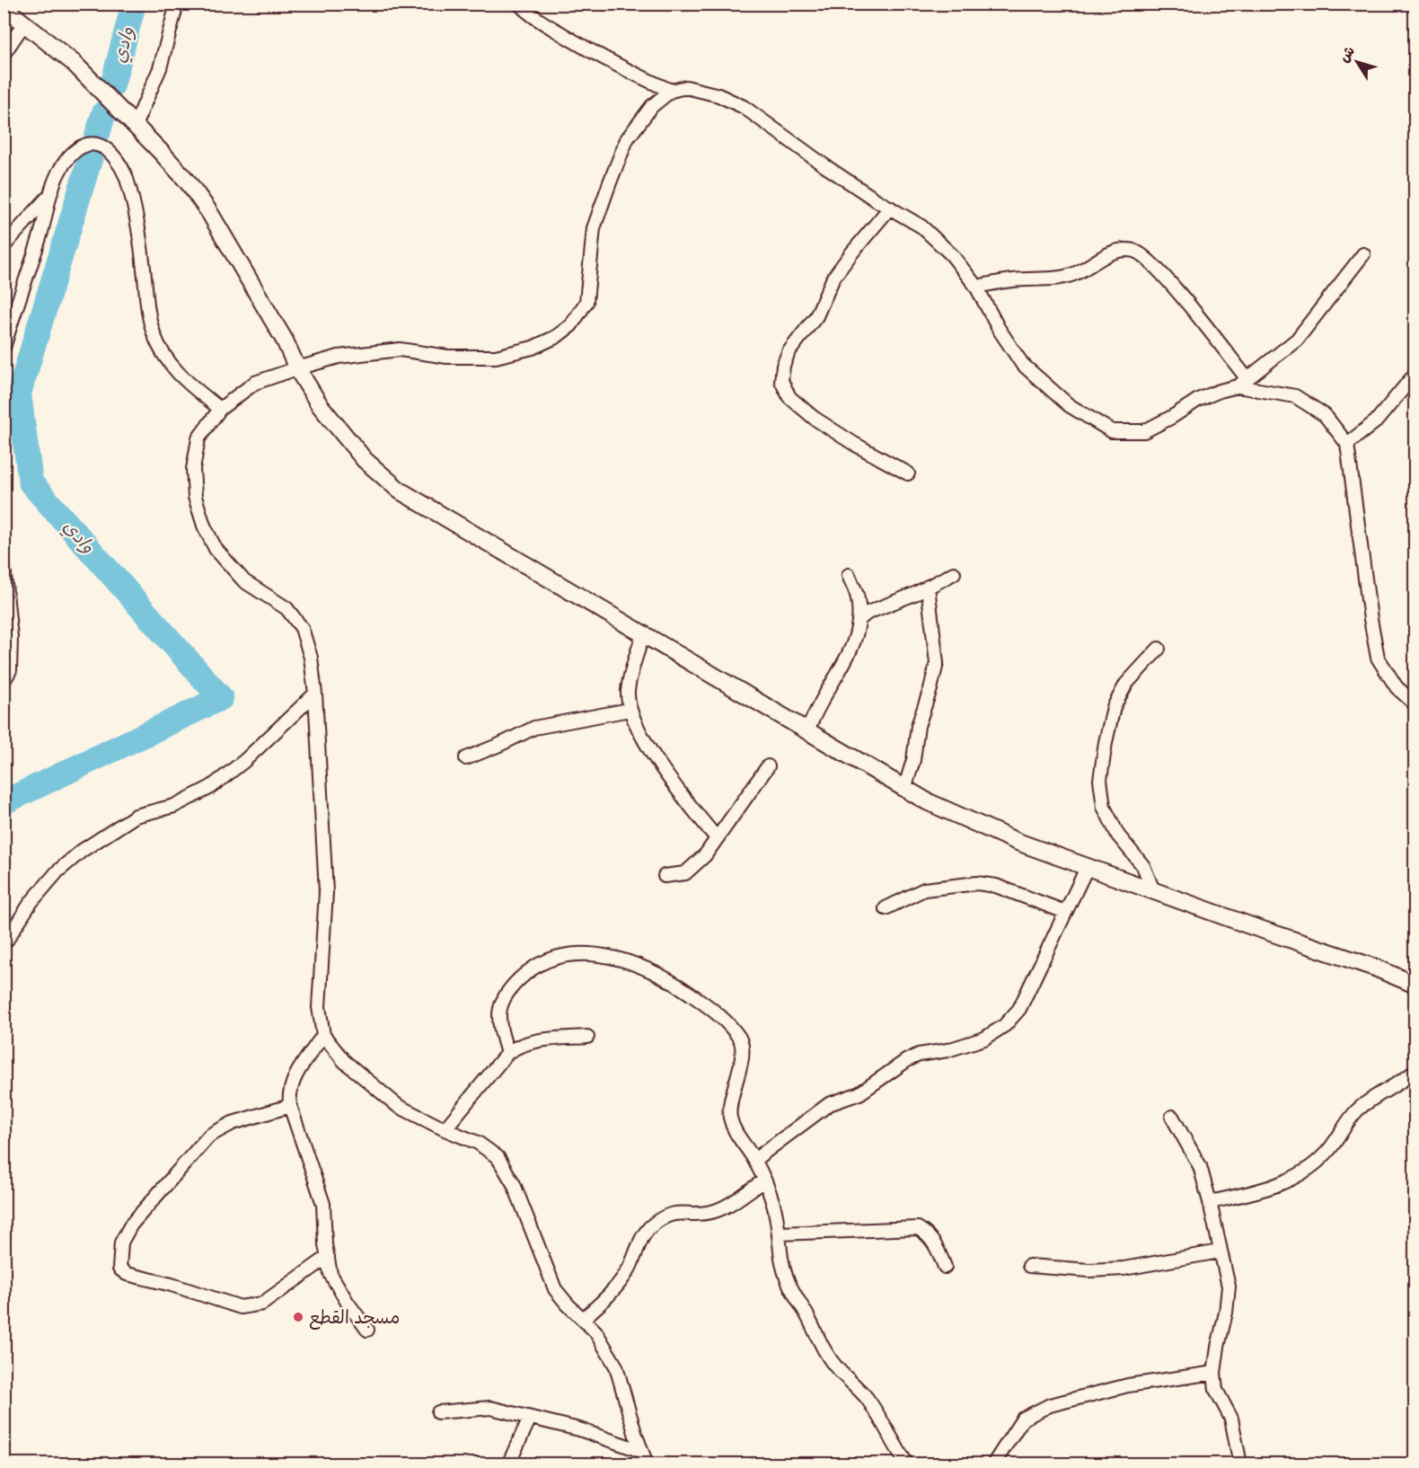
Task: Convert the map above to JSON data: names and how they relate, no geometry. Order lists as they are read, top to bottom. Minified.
{"water":["وادي"],"places":["مسجد القطع"],"north":"top left"}
